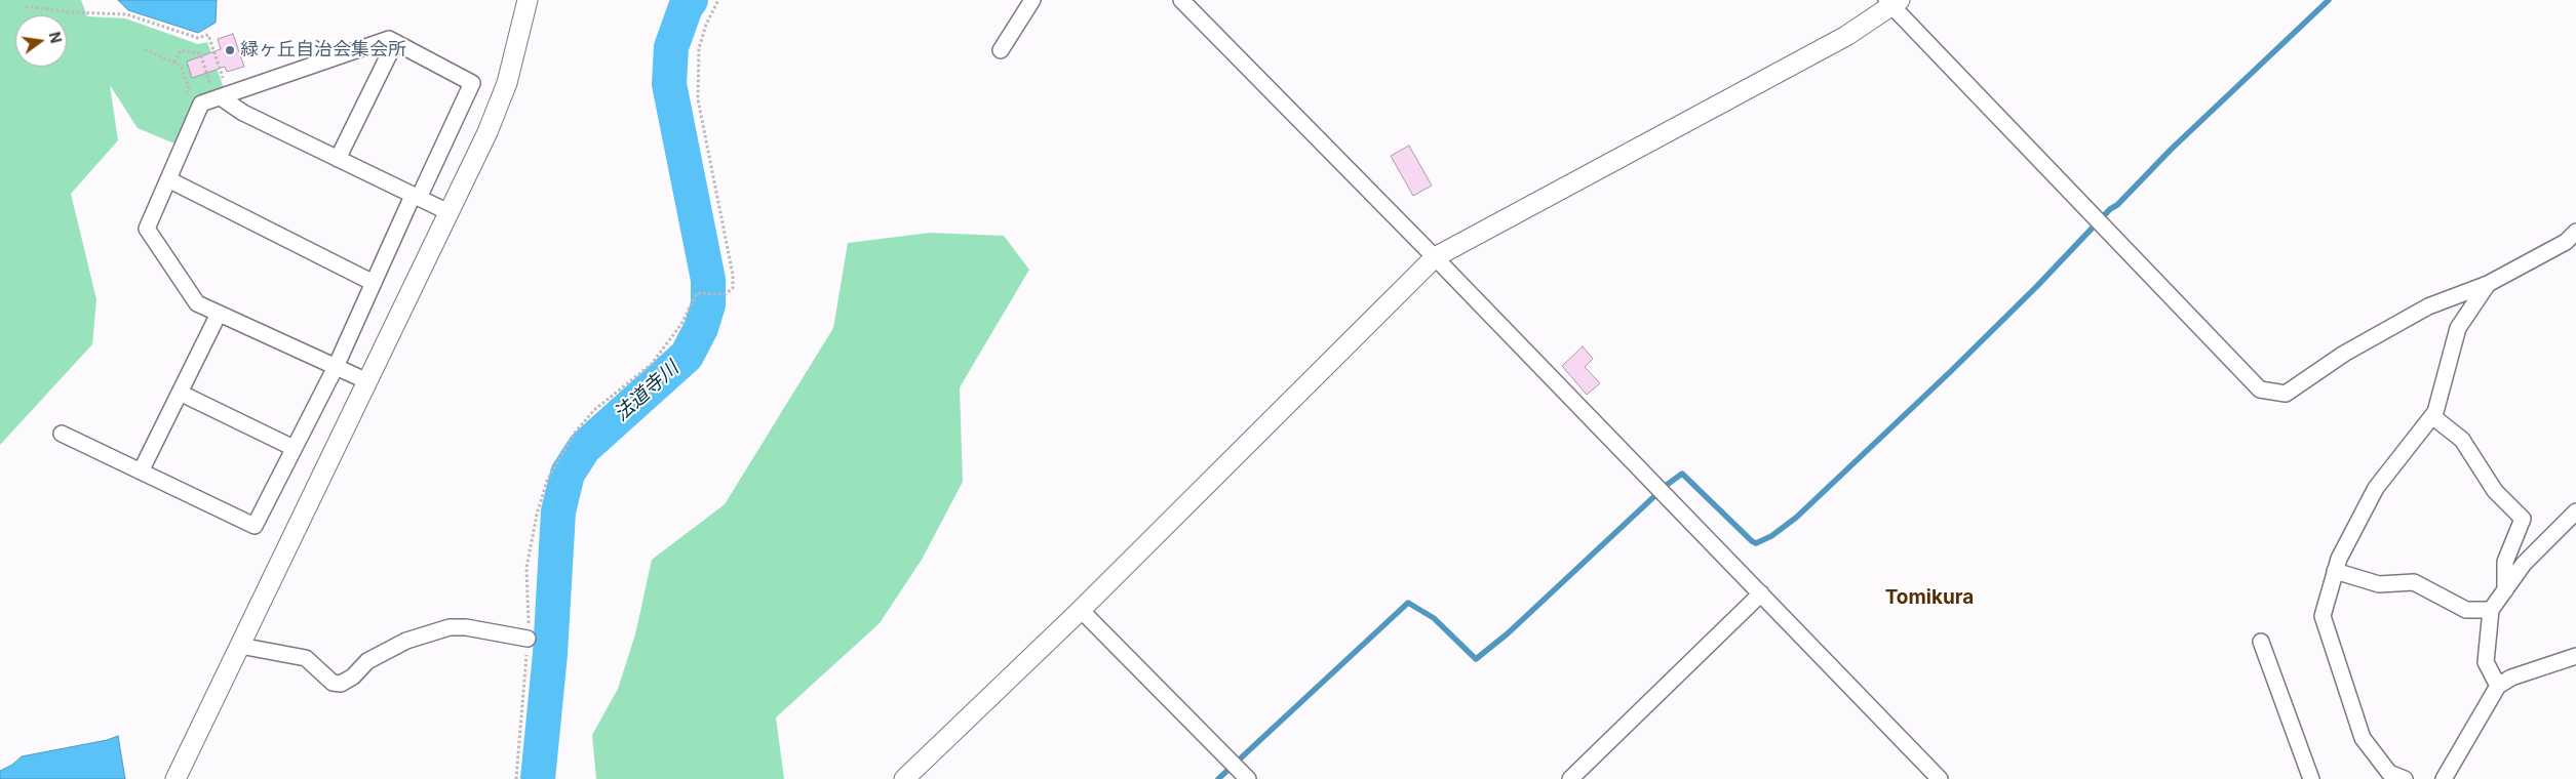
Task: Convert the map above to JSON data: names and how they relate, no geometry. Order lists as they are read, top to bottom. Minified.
{"districts":["Tomikura"],"water":["法道寺川"],"places":["緑ヶ丘自治会集会所"],"north":"right"}
